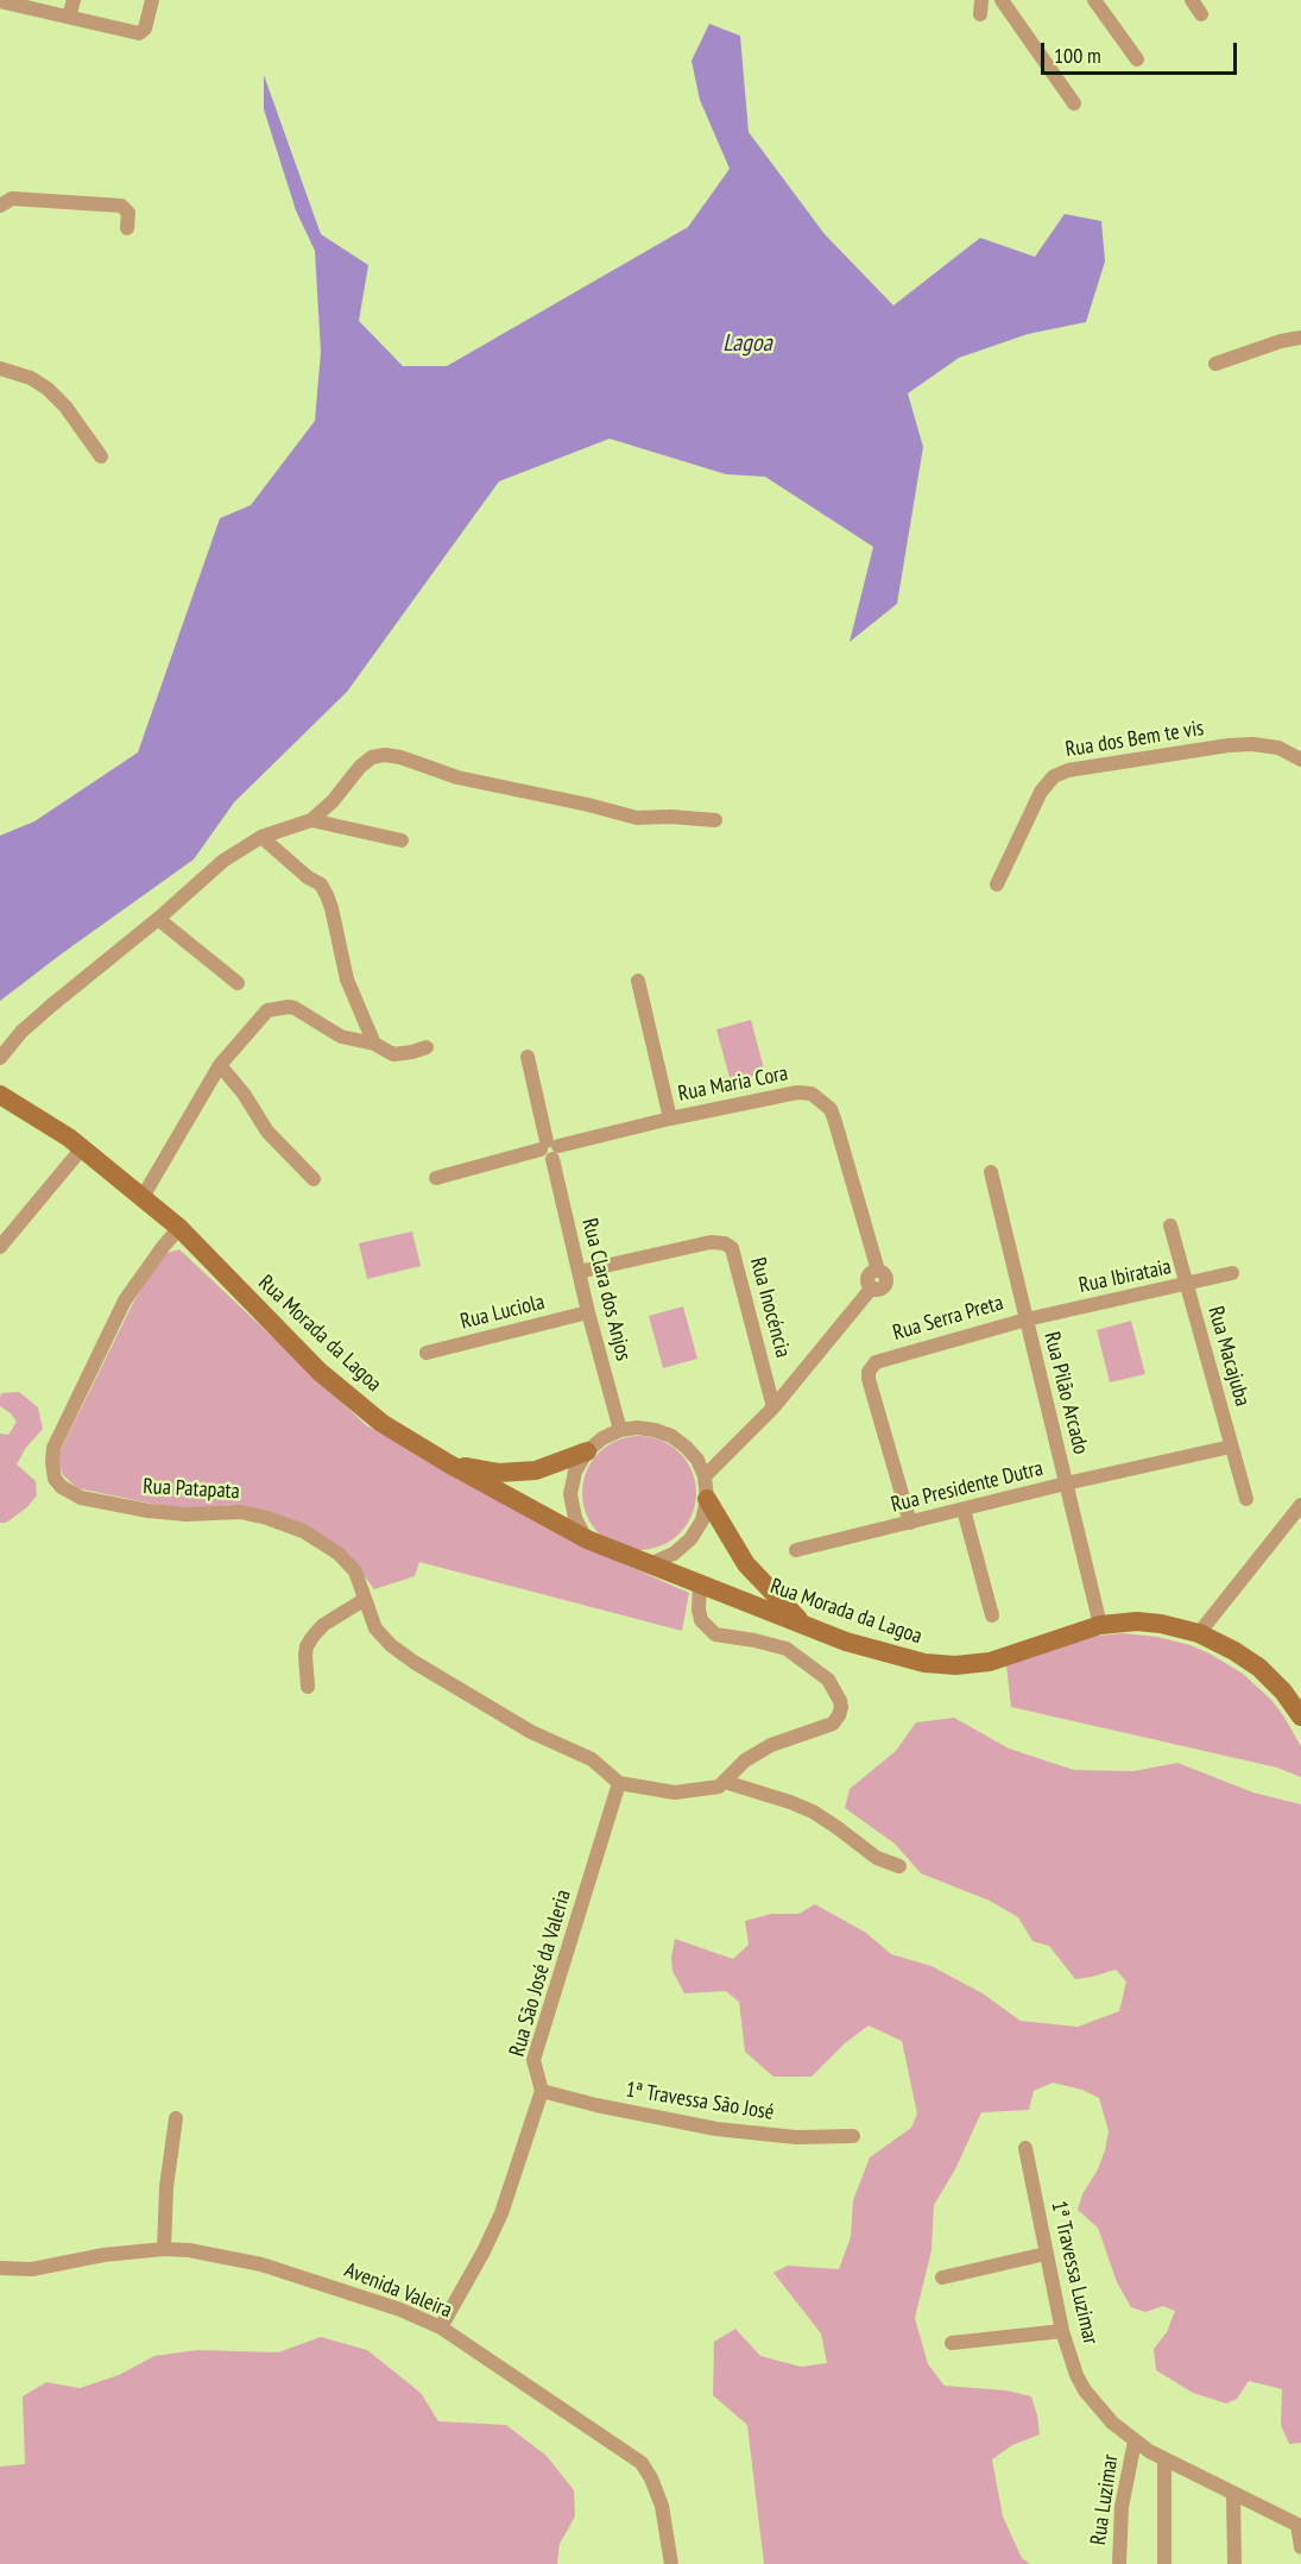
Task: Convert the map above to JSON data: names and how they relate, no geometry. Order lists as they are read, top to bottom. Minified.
{"streets":{"street":["Rua dos Bem te vis","Rua Maria Cora","Rua Ibirataia","Rua Clara dos Anjos","Rua Inocéncia","Rua Luciola","Rua Serra Preta","Rua Morada da Lagoa","Rua Macajuba","Rua Pilão Arcado","Rua Presidente Dutra","Rua Patapata","Rua São José da Valeria","1ª Travessa São José","1ª Travessa Luzimar","Avenida Valeira","Rua Luzimar"]},"crossings":[["Rua Maria Cora","Rua Clara dos Anjos"],["Rua Maria Cora","Rua Inocéncia"],["Rua Ibirataia","Rua Serra Preta"],["Rua Ibirataia","Rua Macajuba"],["Rua Ibirataia","Rua Pilão Arcado"],["Rua Clara dos Anjos","Rua Inocéncia"],["Rua Clara dos Anjos","Rua Luciola"],["Rua Clara dos Anjos","Rua Morada da Lagoa"],["Rua Serra Preta","Rua Pilão Arcado"],["Rua Serra Preta","Rua Presidente Dutra"],["Rua Morada da Lagoa","Rua Pilão Arcado"],["Rua Morada da Lagoa","Rua Patapata"],["Rua Macajuba","Rua Presidente Dutra"],["Rua Pilão Arcado","Rua Presidente Dutra"],["Rua Patapata","Rua São José da Valeria"],["Rua São José da Valeria","1ª Travessa São José"],["1ª Travessa Luzimar","Rua Luzimar"]],"water":["Lagoa"],"scale_bar":"100 m"}
